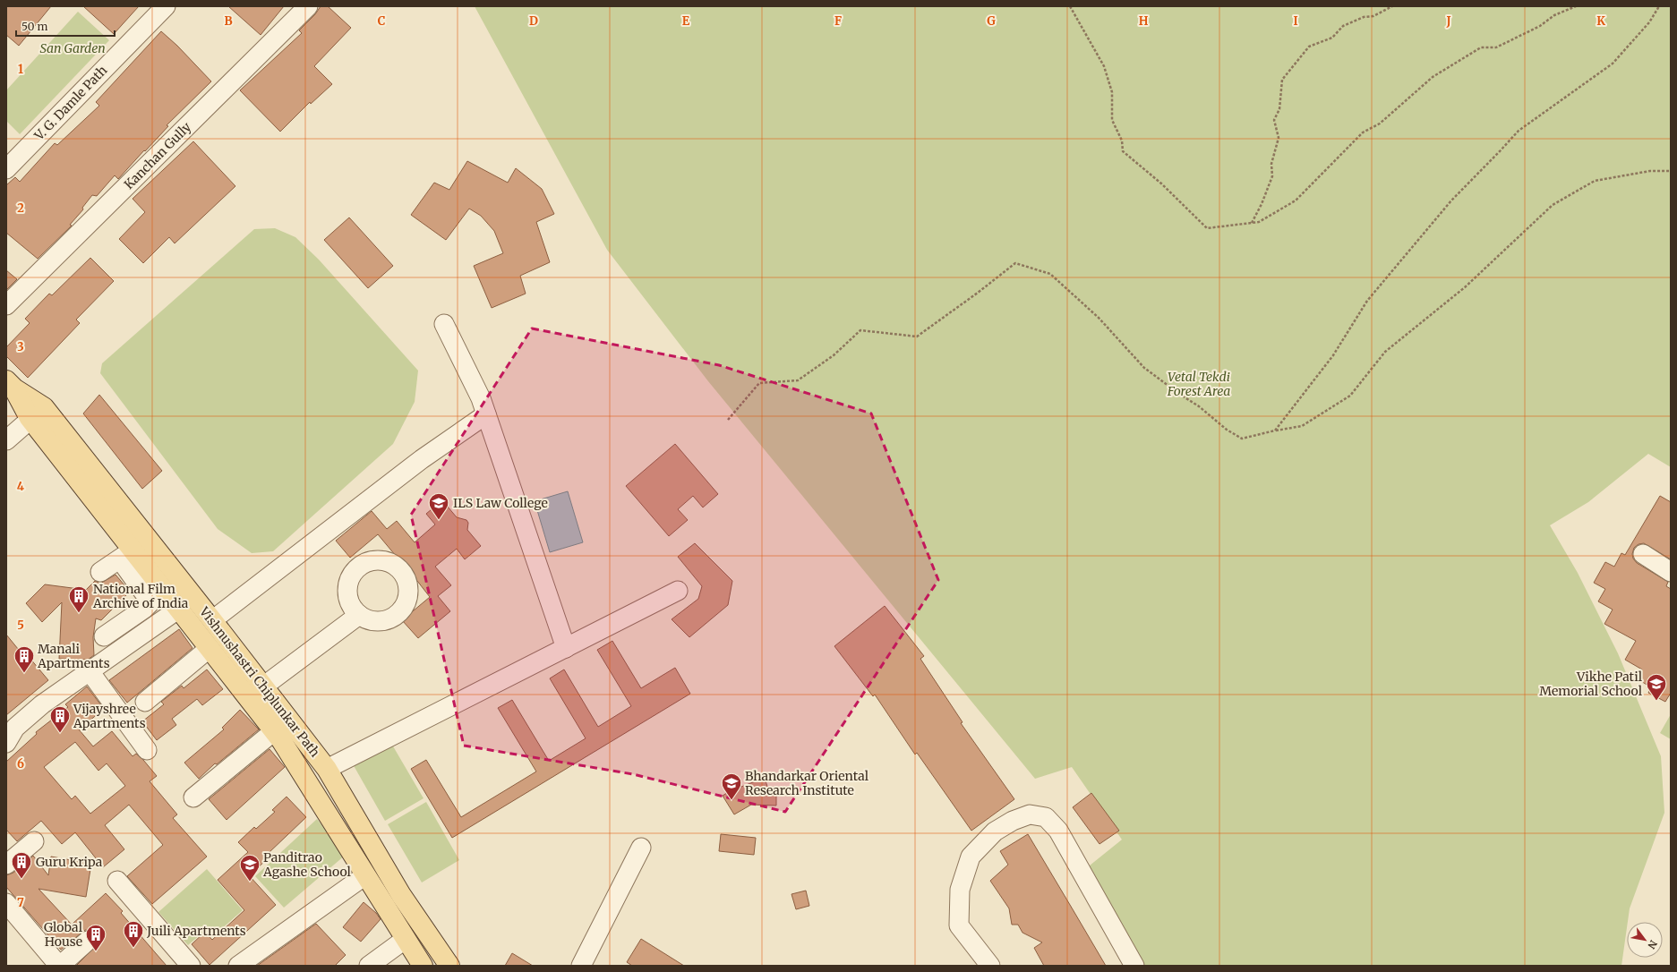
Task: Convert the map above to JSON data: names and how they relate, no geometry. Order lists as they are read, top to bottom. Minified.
{"streets":{"main road":["Vishnushastri Chiplunkar Path"],"street":["V. G. Damle Path","Kanchan Gully"]},"parks":["San Garden","Vetal Tekdi Forest Area"],"places":{"school or university":["ILS Law College","Vikhe Patil Memorial School","Bhandarkar Oriental Research Institute","Panditrao Agashe School"],"building":["National Film Archive of India","Manali Apartments","Vijayshree Apartments","Guru Kripa","Juili Apartments","Global House"]},"scale_bar":"50 m","north":"bottom right","grid":{"columns":["B","C","D","E","F","G","H","I","J","K"],"rows":["1","2","3","4","5","6","7"]}}
